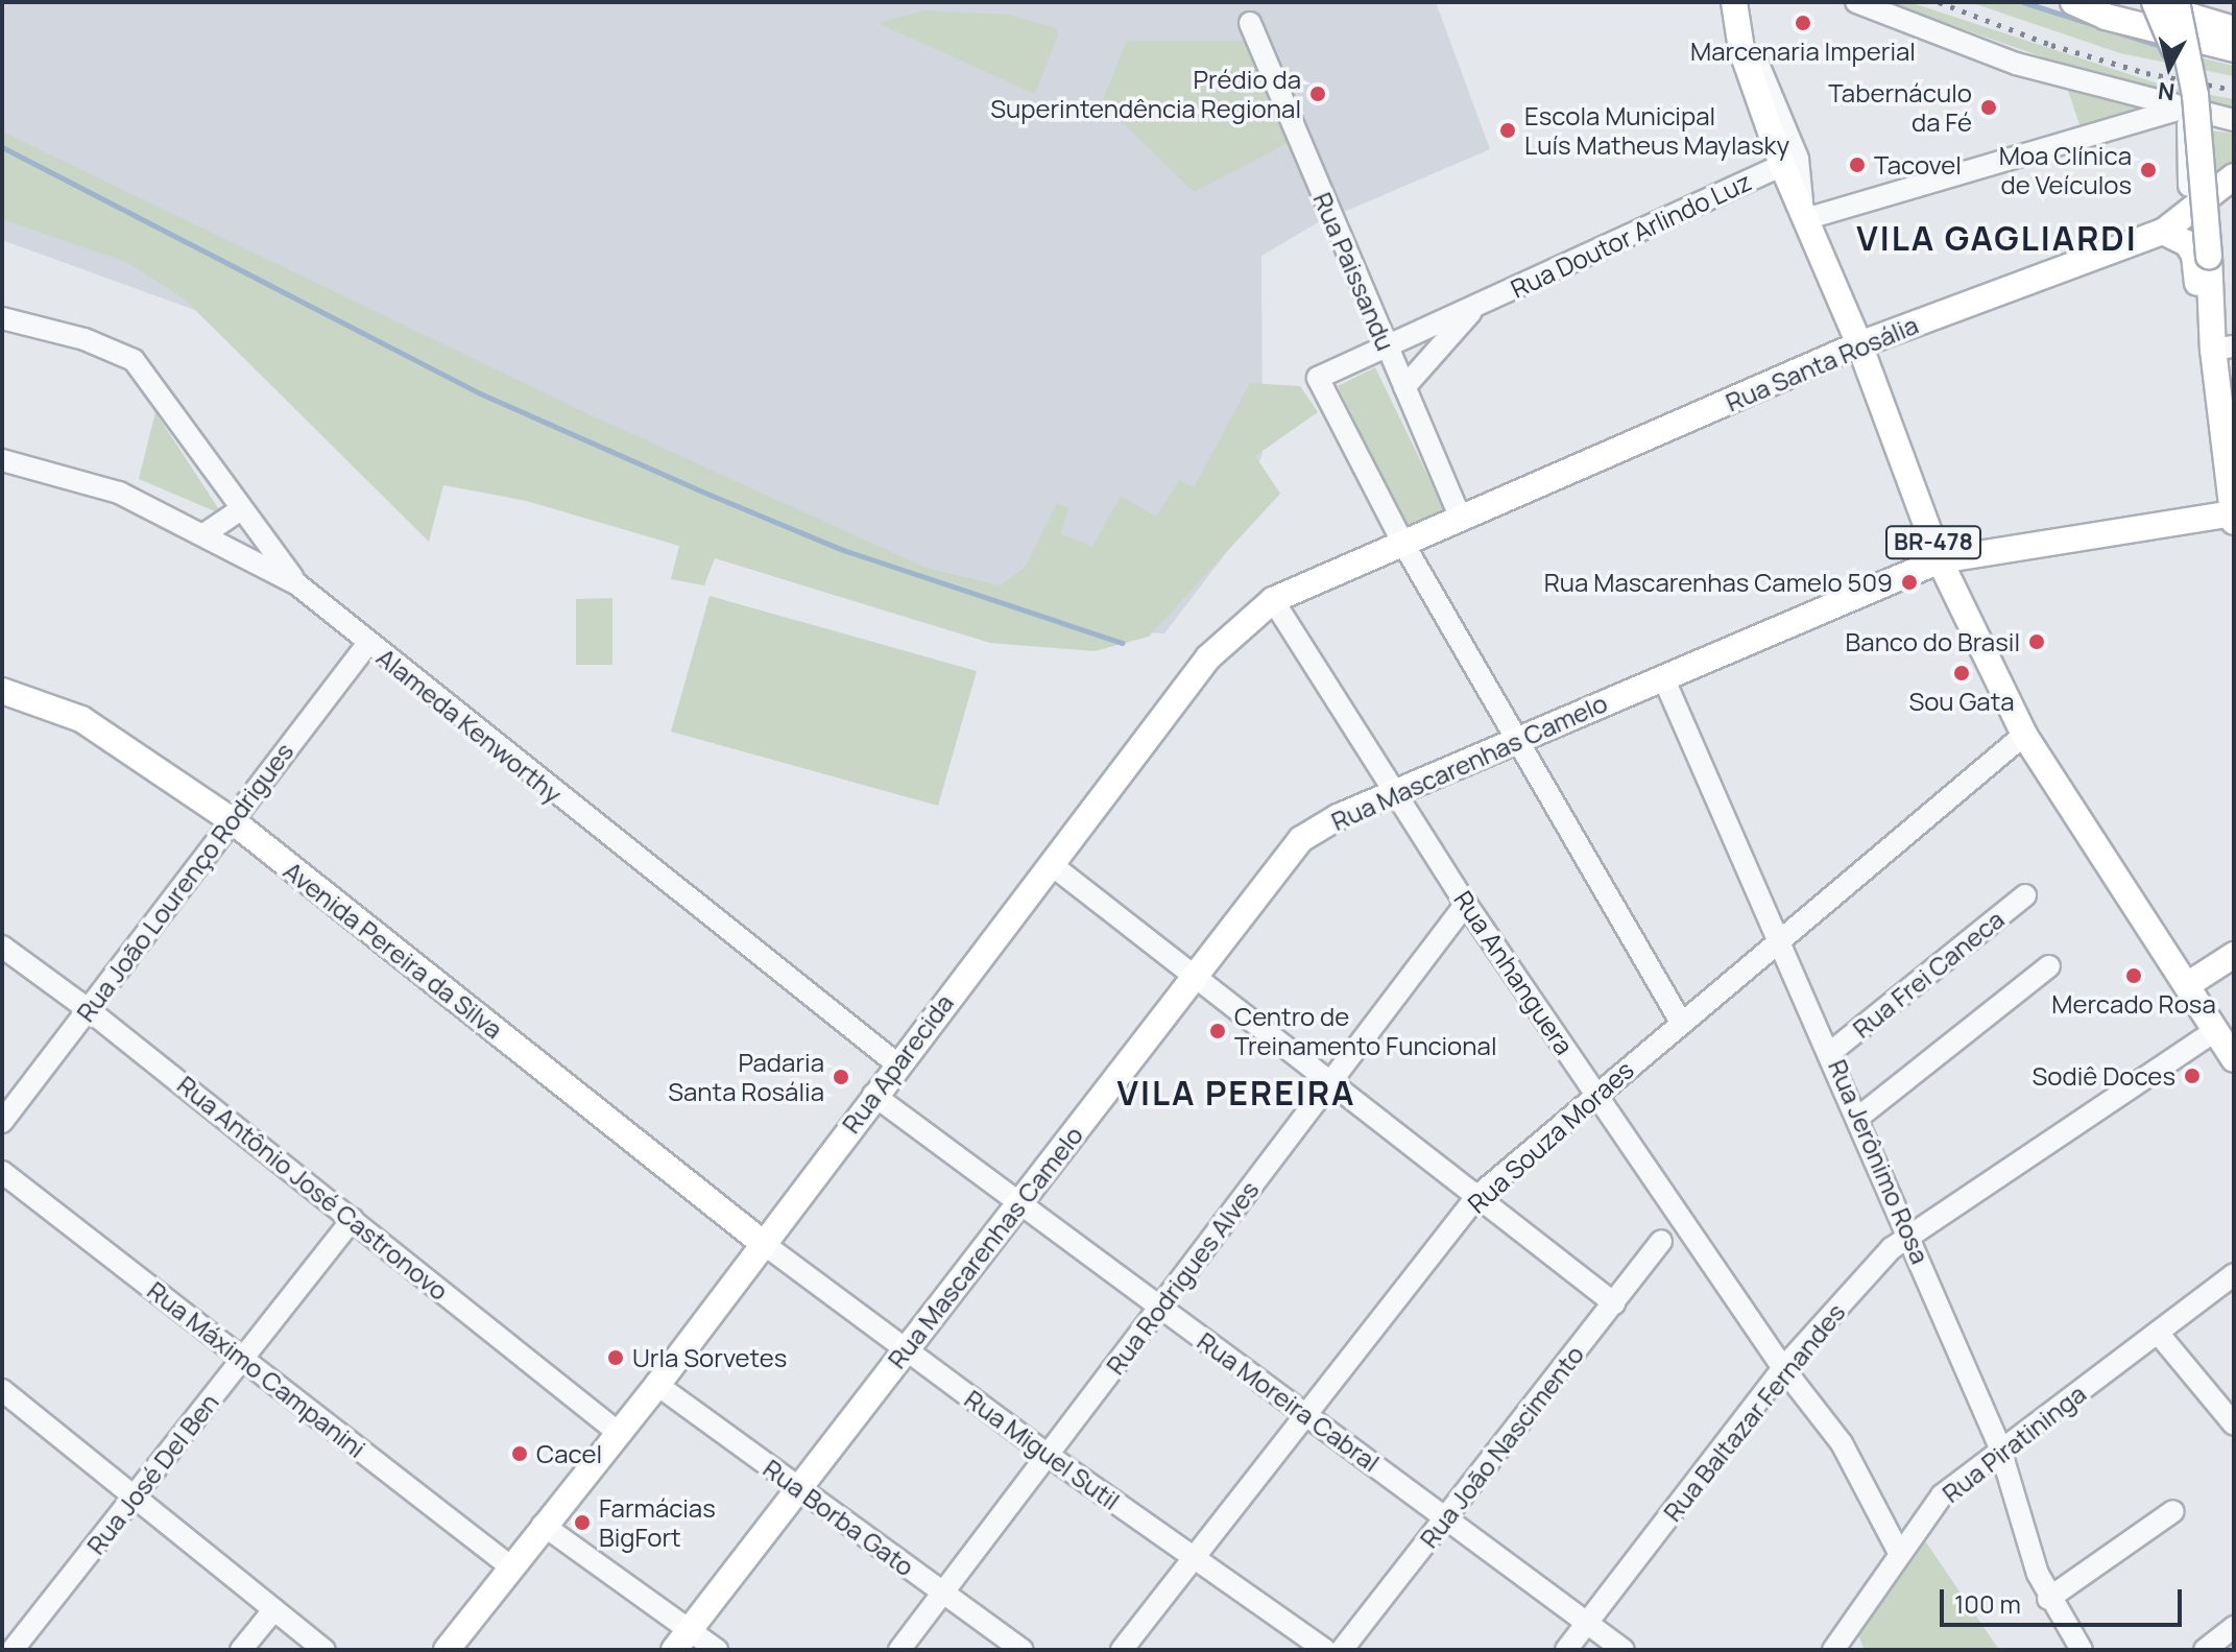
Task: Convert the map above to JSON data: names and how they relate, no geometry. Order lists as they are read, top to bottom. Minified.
{"streets":{"main road":["Rua Santa Rosália","BR-478","Rua Mascarenhas Camelo","Avenida Pereira da Silva","Rua Aparecida"],"street":["Rua Doutor Arlindo Luz","Rua Paissandu","Alameda Kenworthy","Rua João Lourenço Rodrigues","Rua Anhanguera","Rua Frei Caneca","Rua Souza Moraes","Rua Jerônimo Rosa","Rua Antônio José Castronovo","Rua Rodrigues Alves","Rua Máximo Campanini","Rua Moreira Cabral","Rua Baltazar Fernandes","Rua Piratininga","Rua João Nascimento","Rua Miguel Sutil","Rua José Del Ben","Rua Borba Gato"]},"crossings":[["Rua Doutor Arlindo Luz","Rua Paissandu"],["Rua Doutor Arlindo Luz","Rua Santa Rosália"],["Rua Doutor Arlindo Luz","BR-478"],["Rua Doutor Arlindo Luz","Rua Aparecida"],["Rua Paissandu","Rua Santa Rosália"],["Rua Santa Rosália","BR-478"],["Rua Santa Rosália","Rua Aparecida"],["BR-478","Rua Mascarenhas Camelo"],["BR-478","Rua Souza Moraes"],["BR-478","Rua Baltazar Fernandes"],["Alameda Kenworthy","Rua João Lourenço Rodrigues"],["Alameda Kenworthy","Rua Aparecida"],["Rua Mascarenhas Camelo","Rua Anhanguera"],["Rua Mascarenhas Camelo","Rua Jerônimo Rosa"],["Rua Mascarenhas Camelo","Rua Moreira Cabral"],["Rua Mascarenhas Camelo","Rua Miguel Sutil"],["Rua Mascarenhas Camelo","Rua Borba Gato"],["Rua João Lourenço Rodrigues","Avenida Pereira da Silva"],["Rua João Lourenço Rodrigues","Rua Antônio José Castronovo"],["Avenida Pereira da Silva","Rua Aparecida"],["Avenida Pereira da Silva","Rua Miguel Sutil"],["Rua Anhanguera","Rua Aparecida"],["Rua Anhanguera","Rua Souza Moraes"],["Rua Anhanguera","Rua Rodrigues Alves"],["Rua Anhanguera","Rua Baltazar Fernandes"],["Rua Anhanguera","Rua Piratininga"],["Rua Frei Caneca","Rua Jerônimo Rosa"],["Rua Aparecida","Rua Antônio José Castronovo"],["Rua Aparecida","Rua Máximo Campanini"],["Rua Aparecida","Rua Moreira Cabral"],["Rua Aparecida","Rua Miguel Sutil"],["Rua Aparecida","Rua Borba Gato"],["Rua Souza Moraes","Rua Jerônimo Rosa"],["Rua Souza Moraes","Rua Moreira Cabral"],["Rua Souza Moraes","Rua Miguel Sutil"],["Rua Jerônimo Rosa","Rua Baltazar Fernandes"],["Rua Jerônimo Rosa","Rua Piratininga"],["Rua Antônio José Castronovo","Rua José Del Ben"],["Rua Rodrigues Alves","Rua Moreira Cabral"],["Rua Rodrigues Alves","Rua Miguel Sutil"],["Rua Rodrigues Alves","Rua Borba Gato"],["Rua Máximo Campanini","Rua José Del Ben"],["Rua Moreira Cabral","Rua Baltazar Fernandes"],["Rua Moreira Cabral","Rua João Nascimento"]],"districts":["VILA GAGLIARDI","VILA PEREIRA"],"places":["Marcenaria Imperial","Prédio da Superintendência Regional","Tabernáculo da Fé","Escola Municipal Luís Matheus Maylasky","Tacovel","Moa Clínica de Veículos","Rua Mascarenhas Camelo 509","Banco do Brasil","Sou Gata","Mercado Rosa","Centro de Treinamento Funcional","Sodiê Doces","Padaria Santa Rosália","Urla Sorvetes","Cacel","Farmácias BigFort"],"scale_bar":"100 m","north":"bottom"}
